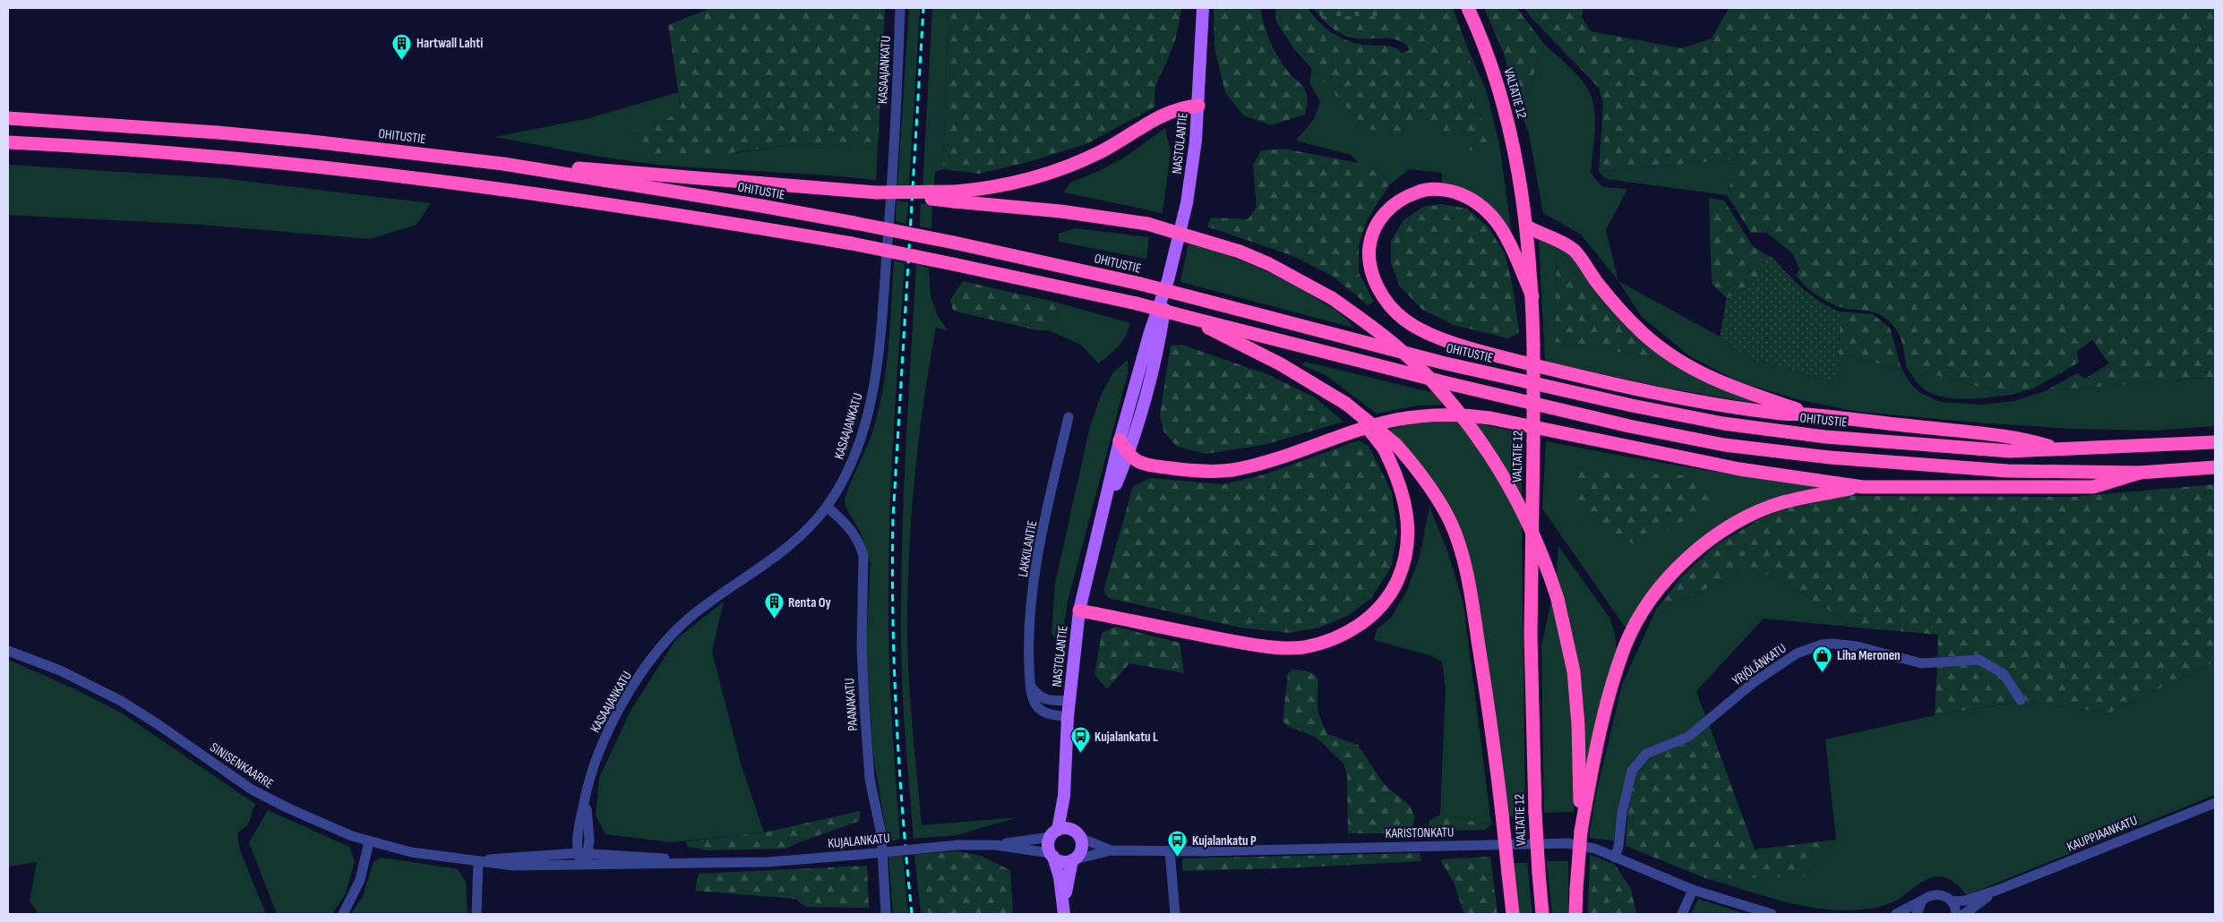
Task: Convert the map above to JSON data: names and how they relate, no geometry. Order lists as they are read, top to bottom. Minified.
{"streets":{"highway":["VALTATIE 12","OHITUSTIE"],"main road":["NASTOLANTIE"],"street":["KASAAJANKATU","LAKKILANTIE","YRJÖLÄNKATU","PAANAKATU","SINISENKAARRE","KARISTONKATU","KAUPPIAANKATU","KUJALANKATU"]},"crossings":[["KASAAJANKATU","PAANAKATU"],["KASAAJANKATU","SINISENKAARRE"],["KASAAJANKATU","KUJALANKATU"],["NASTOLANTIE","LAKKILANTIE"],["NASTOLANTIE","KARISTONKATU"],["NASTOLANTIE","KUJALANKATU"],["YRJÖLÄNKATU","KARISTONKATU"],["SINISENKAARRE","KUJALANKATU"],["KARISTONKATU","KUJALANKATU"]],"places":{"building":["Hartwall Lahti","Renta Oy"],"shop":["Liha Meronen"],"bus stop":["Kujalankatu L","Kujalankatu P"]}}
